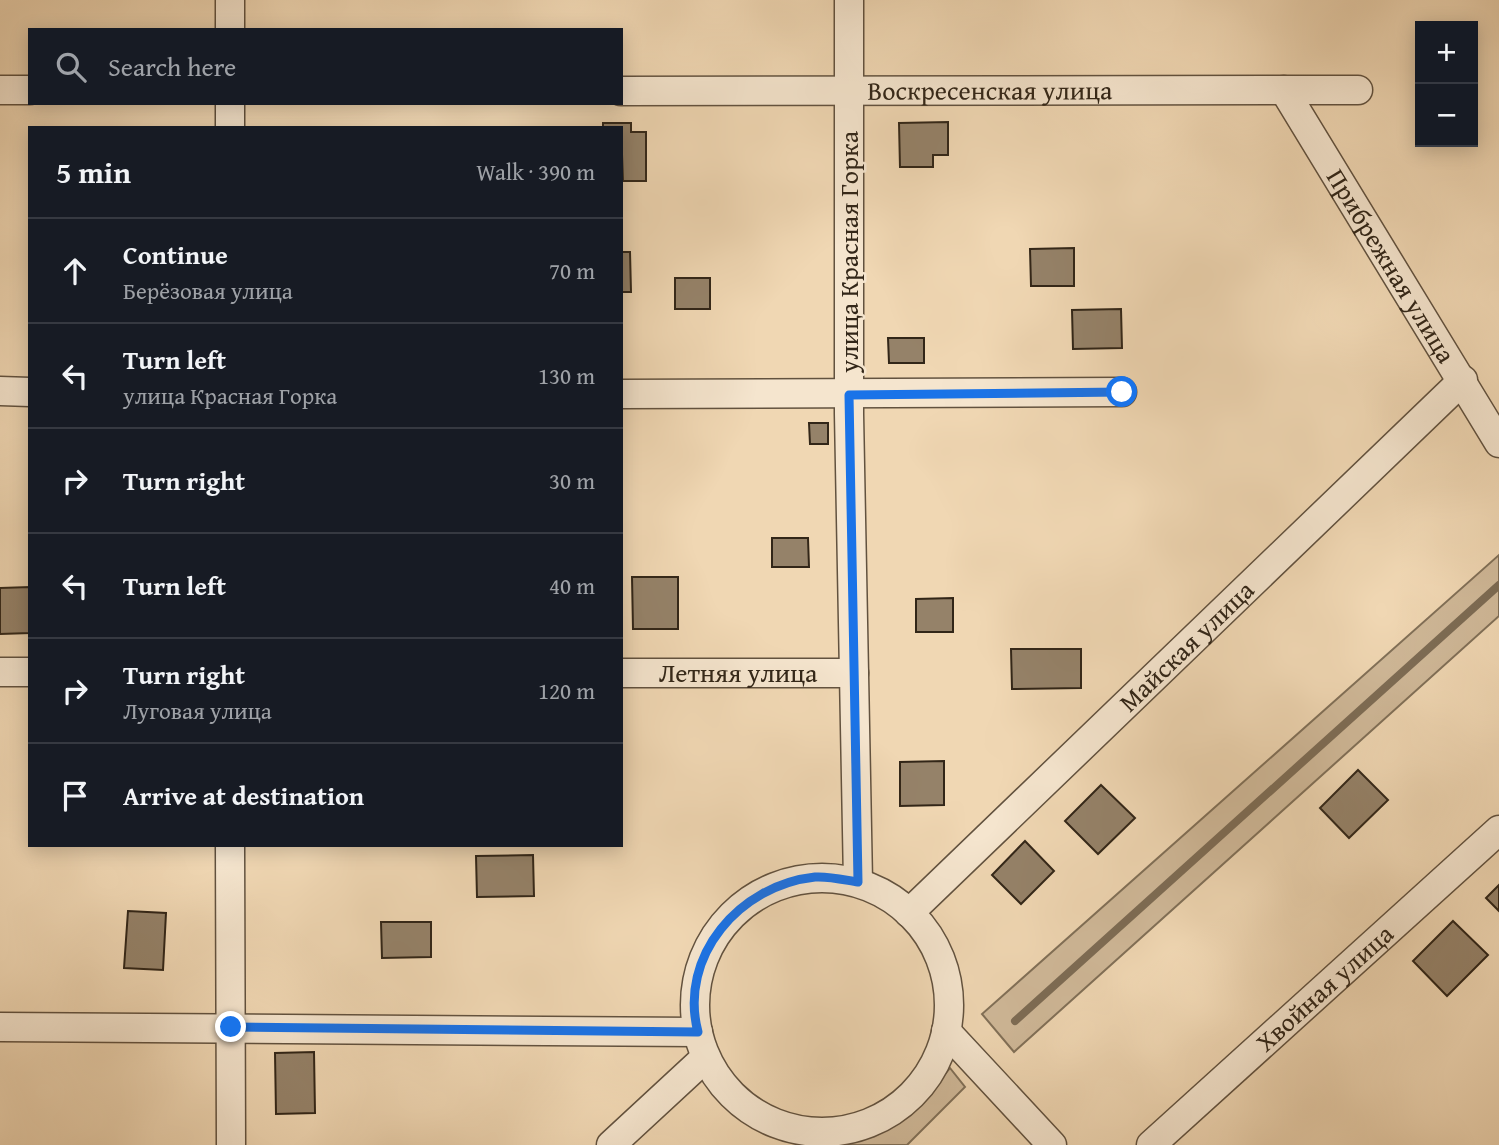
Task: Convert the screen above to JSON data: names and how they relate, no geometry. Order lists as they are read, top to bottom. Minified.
{"streets":{"street":["Воскресенская улица","улица Красная Горка","Прибрежная улица","Майская улица","Летняя улица","Хвойная улица"]},"crossings":[["Воскресенская улица","улица Красная Горка"],["Воскресенская улица","Прибрежная улица"],["улица Красная Горка","Летняя улица"],["Прибрежная улица","Майская улица"]],"page":{"map_buttons":["+","−"],"search":"Search here","heading":["5 min","Walk · 390 m"],"list":[["Continue","Берёзовая улица","70 m"],["Turn left","улица Красная Горка","130 m"],["Turn right","30 m"],["Turn left","40 m"],["Turn right","Луговая улица","120 m"],"Arrive at destination"]}}
